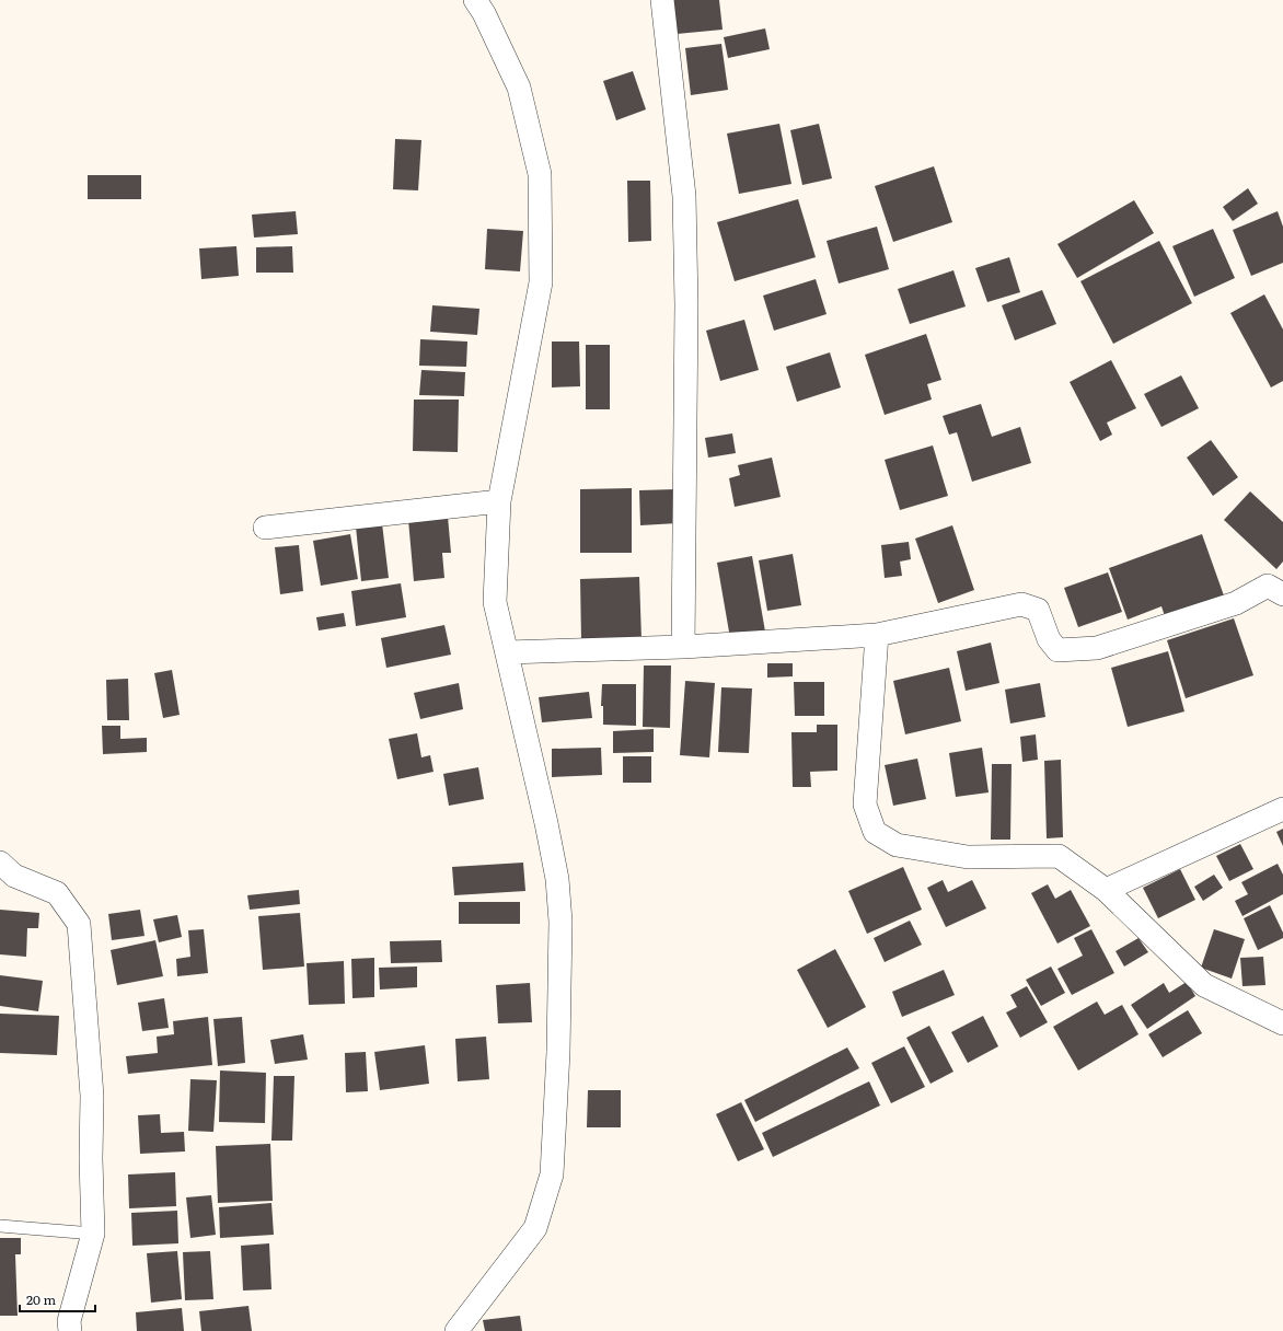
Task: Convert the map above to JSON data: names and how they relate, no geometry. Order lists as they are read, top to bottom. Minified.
{"scale_bar":"20 m"}
